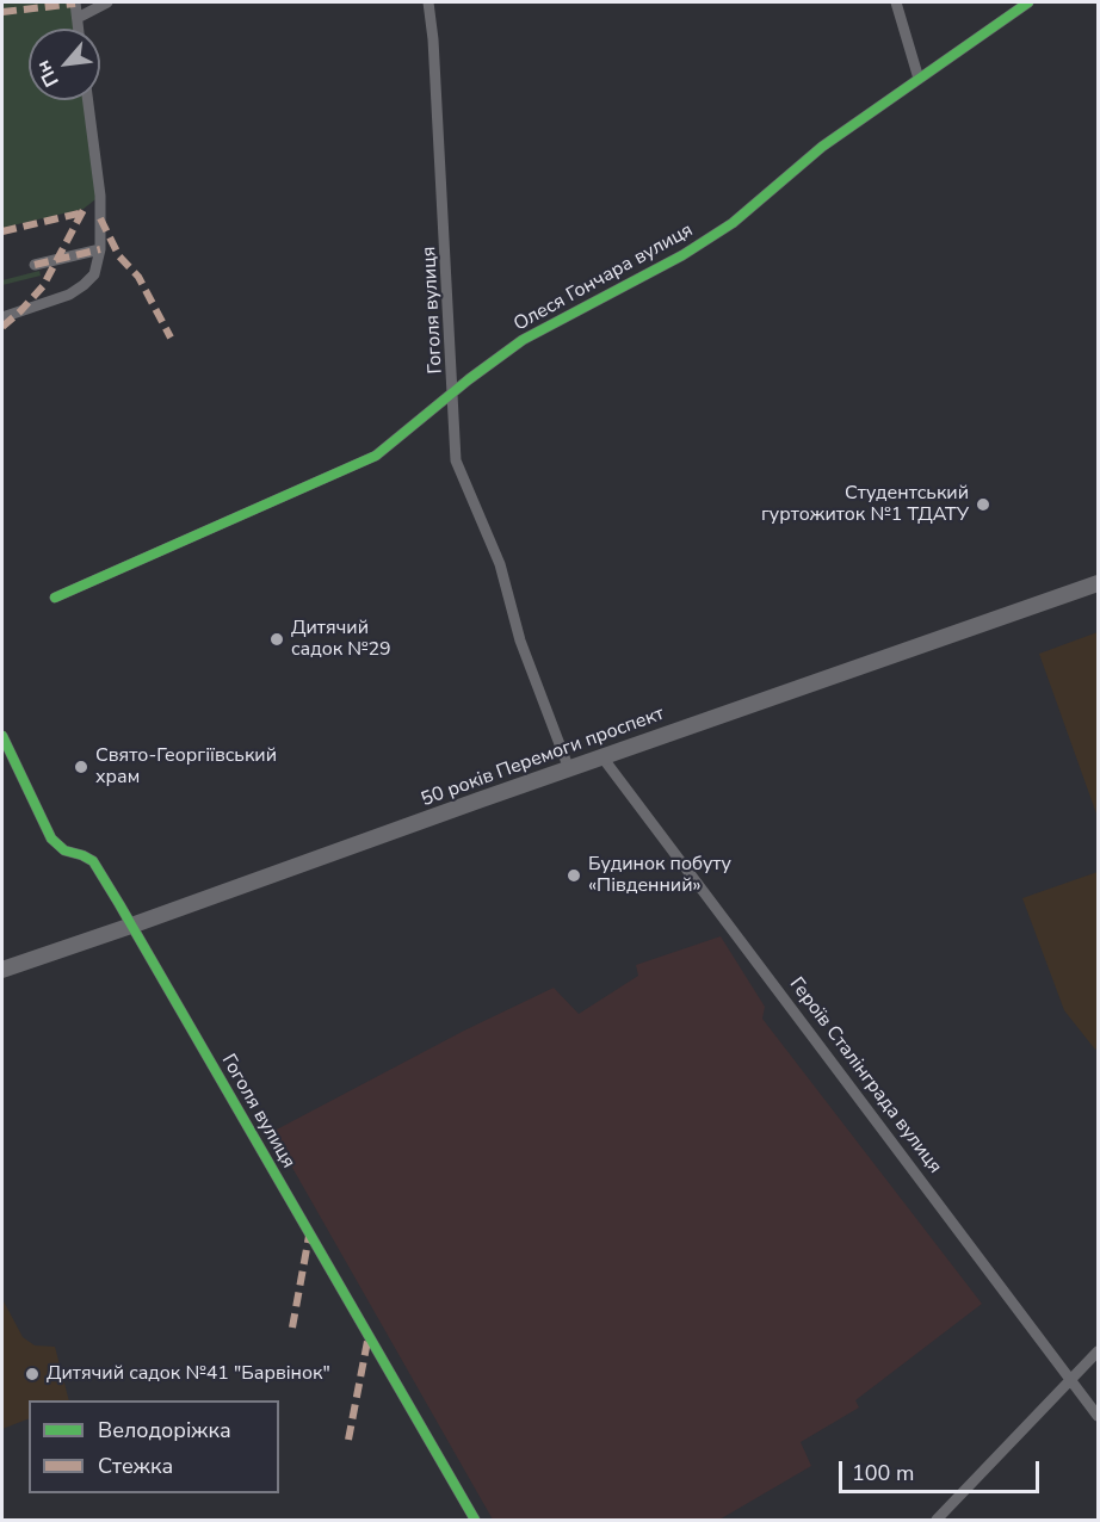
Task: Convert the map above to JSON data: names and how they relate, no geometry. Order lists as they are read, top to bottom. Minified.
{"streets":{"main road":["50 років Перемоги проспект"],"street":["Олеся Гончара вулиця","Гоголя вулиця","Героїв Сталінграда вулиця"]},"crossings":[["Олеся Гончара вулиця","Гоголя вулиця"],["Гоголя вулиця","50 років Перемоги проспект"],["50 років Перемоги проспект","Героїв Сталінграда вулиця"]],"places":["Студентський гуртожиток №1 ТДАТУ","Дитячий садок №29","Свято-Георгіївський храм","Будинок побуту «Південний»","Дитячий садок №41 \"Барвінок\""],"legend":["Велодоріжка","Стежка"],"scale_bar":"100 m","north":"bottom left"}
